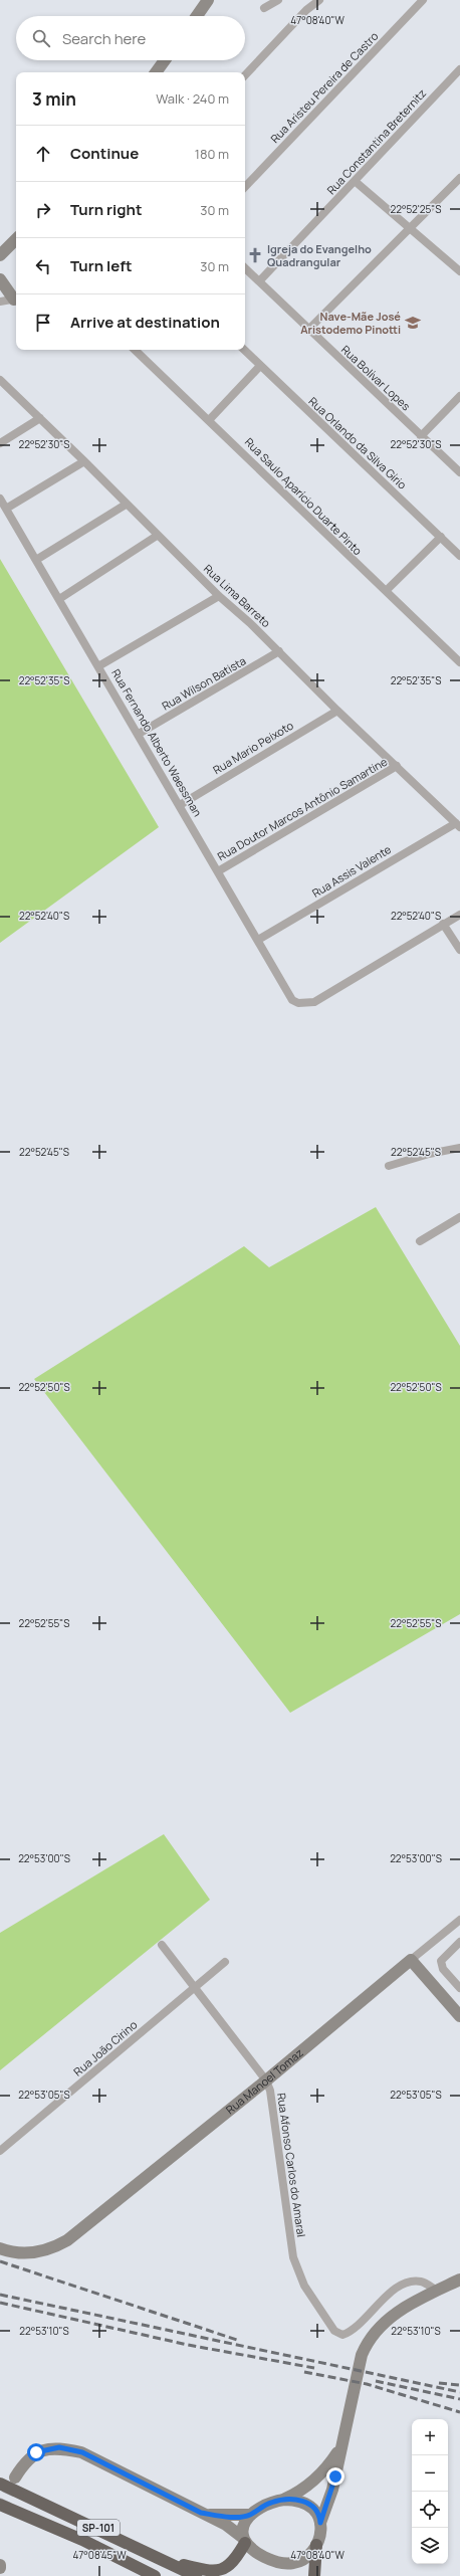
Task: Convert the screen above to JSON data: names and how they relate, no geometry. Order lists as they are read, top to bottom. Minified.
{"streets":{"highway":["SP-101"],"street":["Rua Aristeu Pereira de Castro","Rua Constantina Breternitz","Rua Bolívar Lopes","Rua Orlando da Silva Gírio","Rua Saulo Aparício Duarte Pinto","Rua Lima Barreto","Rua Wilson Batista","Rua Fernando Alberto Waessman","Rua Mario Peixoto","Rua Doutor Marcos Antônio Samartine","Rua Assis Valente","Rua João Cirino","Rua Manoel Tomaz","Rua Afonso Carlos do Amaral"]},"crossings":[["Rua Constantina Breternitz","Rua Bolívar Lopes"],["Rua Lima Barreto","Rua Wilson Batista"],["Rua Lima Barreto","Rua Mario Peixoto"],["Rua Lima Barreto","Rua Doutor Marcos Antônio Samartine"],["Rua Lima Barreto","Rua Assis Valente"],["Rua Wilson Batista","Rua Fernando Alberto Waessman"],["Rua Fernando Alberto Waessman","Rua Mario Peixoto"],["Rua Fernando Alberto Waessman","Rua Doutor Marcos Antônio Samartine"],["Rua Fernando Alberto Waessman","Rua Assis Valente"],["Rua João Cirino","Rua Afonso Carlos do Amaral"],["Rua Manoel Tomaz","Rua Afonso Carlos do Amaral"]],"places":{"church":["Igreja do Evangelho Quadrangular"],"school or university":["Nave-Mãe José Aristodemo Pinotti"]},"page":{"search":"Search here","heading":["3 min","Walk · 240 m"],"list":[["Continue","180 m"],["Turn right","30 m"],["Turn left","30 m"],"Arrive at destination"],"map_buttons":["+","−"]},"coordinates":["47°08'40\"W","22°52'25\"S","22°52'30\"S","22°52'35\"S","22°52'40\"S","22°52'45\"S","22°52'50\"S","22°52'55\"S","22°53'00\"S","22°53'05\"S","22°53'10\"S","47°08'45\"W"]}
